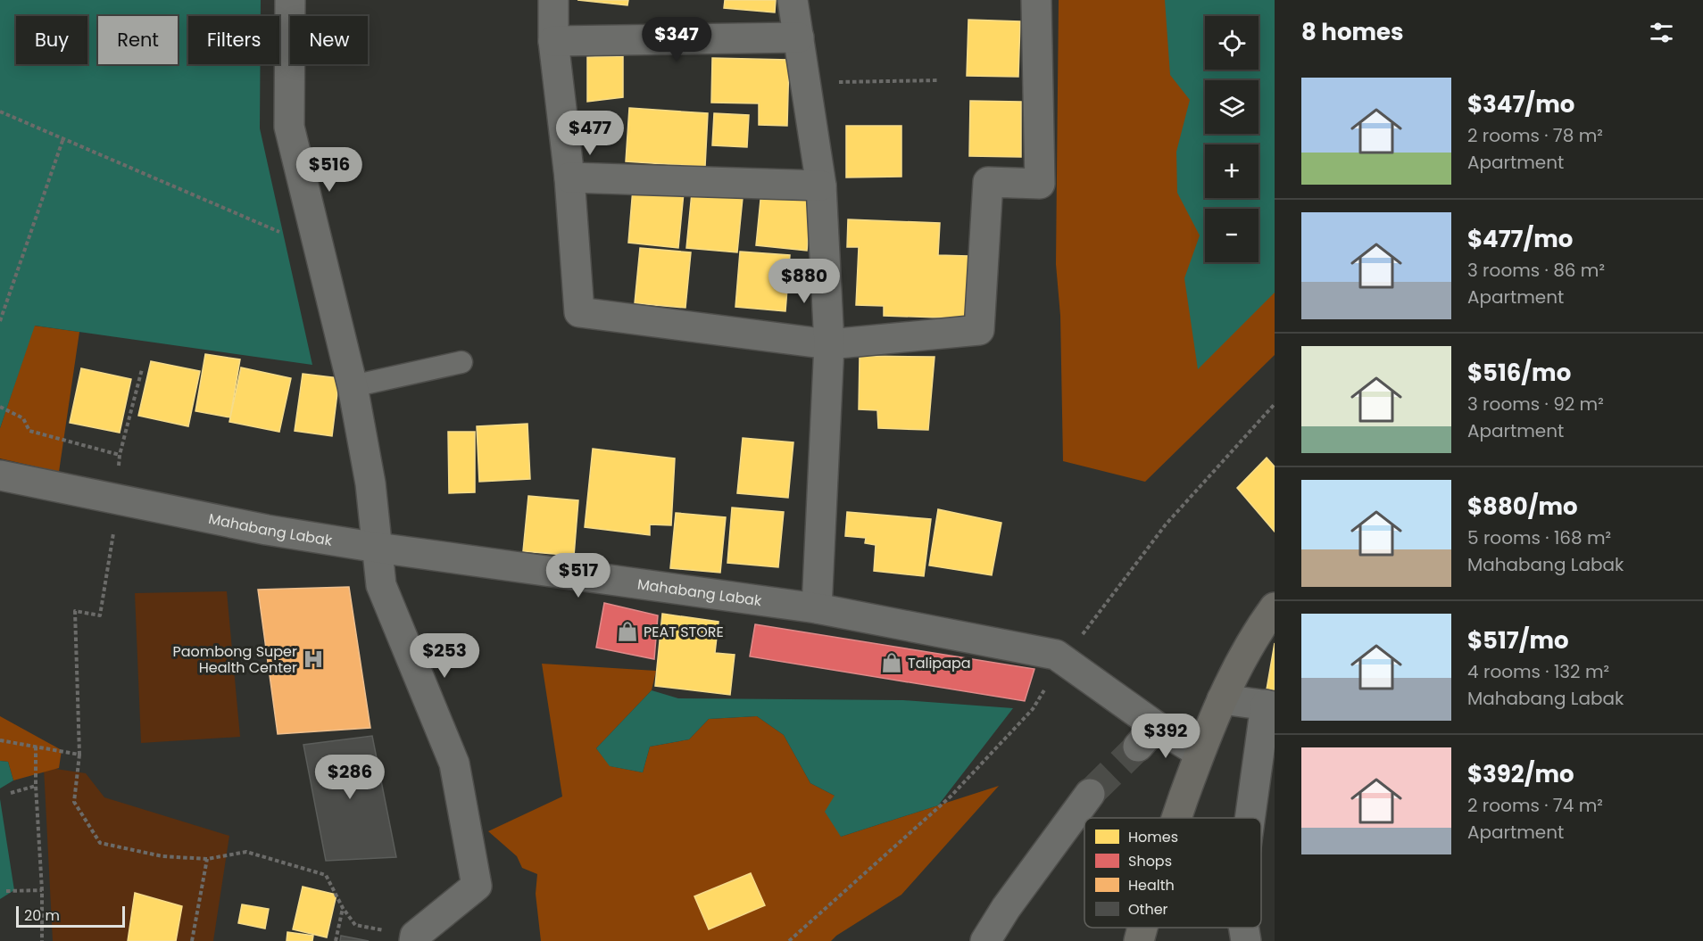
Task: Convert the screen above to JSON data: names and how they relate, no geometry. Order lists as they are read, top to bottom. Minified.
{"streets":{"street":["Mahabang Labak"]},"places":{"shop":["PEAT STORE","Talipapa"],"hospital":["Paombong Super Health Center"]},"legend":["Homes","Shops","Health","Other"],"scale_bar":"20 m","page":{"heading":"8 homes","map_buttons":["+","−"],"chip":["Buy","Rent","Filters","New"],"price":["$347","$477","$516","$880","$517","$253","$392","$286"],"list":[{"name":"$347/mo","note":"2 rooms · 78 m² · Apartment"},{"name":"$477/mo","note":"3 rooms · 86 m² · Apartment"},{"name":"$516/mo","note":"3 rooms · 92 m² · Apartment"},{"name":"$880/mo","note":"5 rooms · 168 m² · Mahabang Labak"},{"name":"$517/mo","note":"4 rooms · 132 m² · Mahabang Labak"},{"name":"$392/mo","note":"2 rooms · 74 m² · Apartment"}],"scale":"20 m"}}
